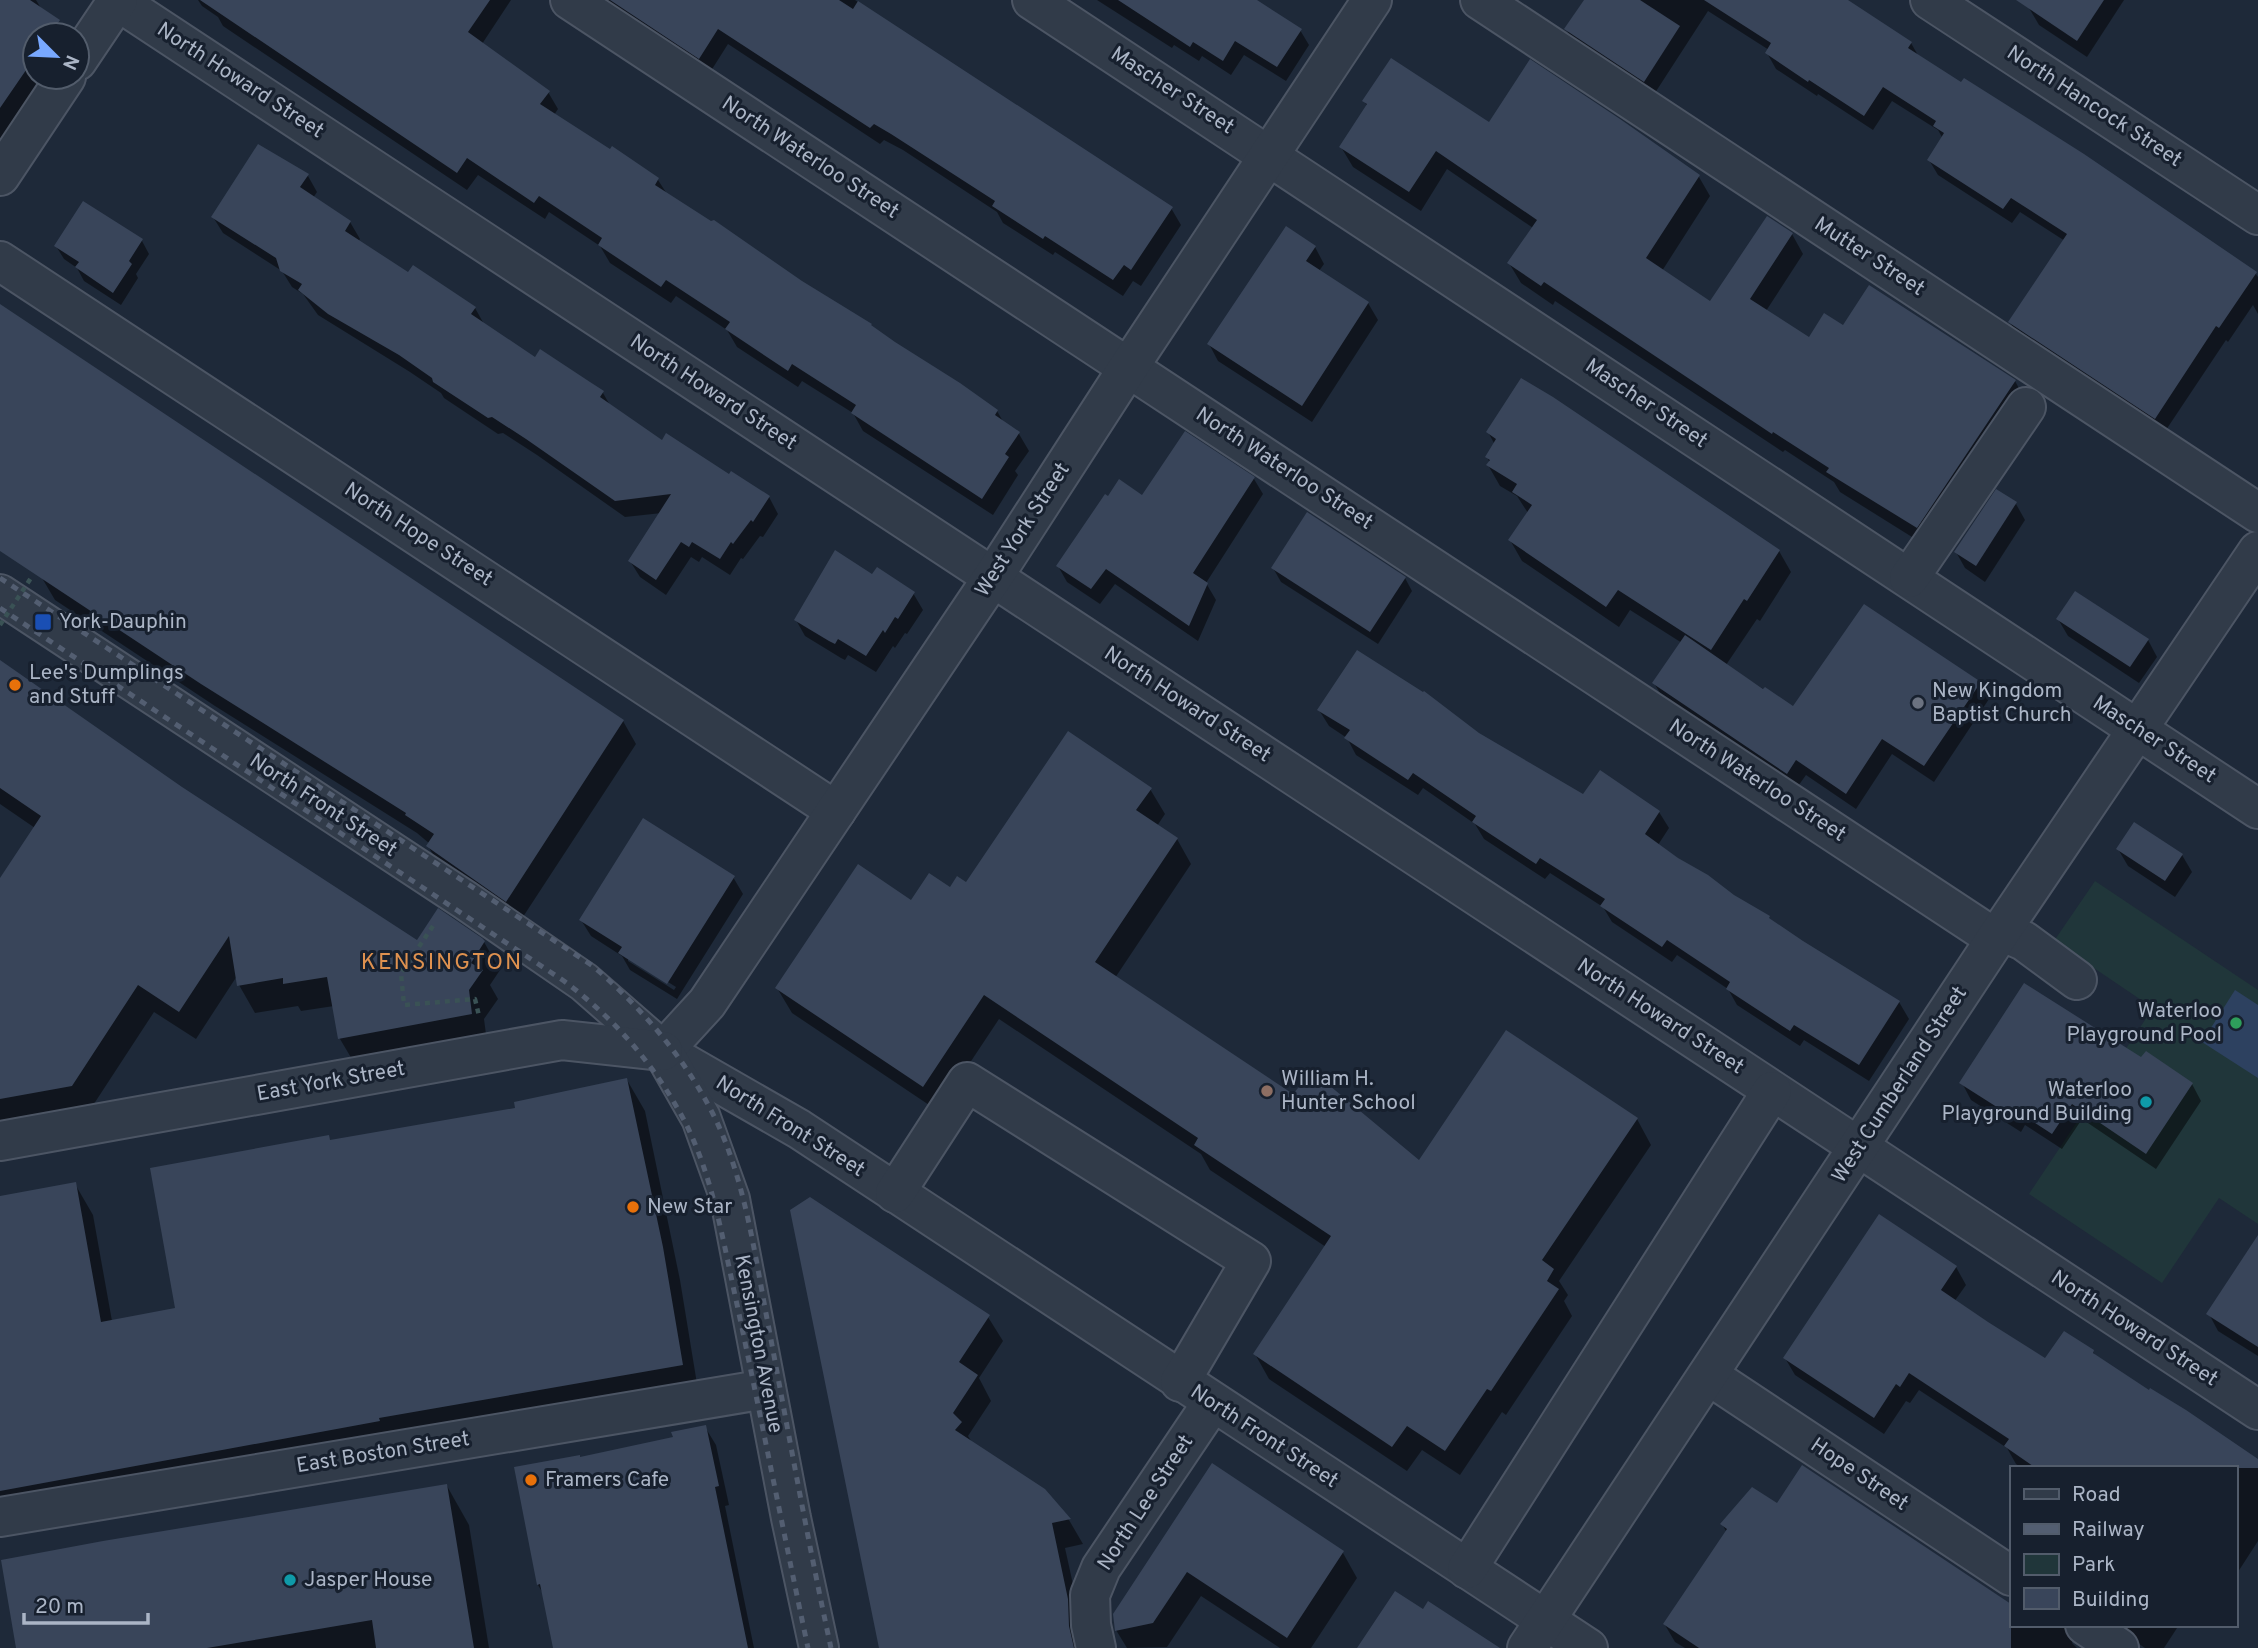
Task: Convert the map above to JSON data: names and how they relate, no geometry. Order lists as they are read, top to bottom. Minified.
{"streets":{"street":["North Howard Street","Mascher Street","North Hancock Street","North Waterloo Street","Mutter Street","West York Street","North Hope Street","North Front Street","East York Street","West Cumberland Street","Kensington Avenue","East Boston Street","Hope Street","North Lee Street"]},"crossings":[["North Howard Street","West York Street"],["North Howard Street","West Cumberland Street"],["Mascher Street","West York Street"],["Mascher Street","West Cumberland Street"],["North Waterloo Street","West York Street"],["North Waterloo Street","West Cumberland Street"],["West York Street","North Hope Street"],["West York Street","North Front Street"],["West York Street","East York Street"],["West York Street","Kensington Avenue"],["North Front Street","East York Street"],["North Front Street","West Cumberland Street"],["North Front Street","Kensington Avenue"],["North Front Street","North Lee Street"],["East York Street","Kensington Avenue"],["West Cumberland Street","Hope Street"],["Kensington Avenue","East Boston Street"]],"districts":["KENSINGTON"],"places":{"transit":["York-Dauphin"],"other":["Lee's Dumplings and Stuff","New Kingdom Baptist Church","Waterloo Playground Pool","William H. Hunter School","Waterloo Playground Building","New Star","Framers Cafe","Jasper House"]},"legend":["Road","Railway","Park","Building"],"scale_bar":"20 m","north":"bottom right"}
